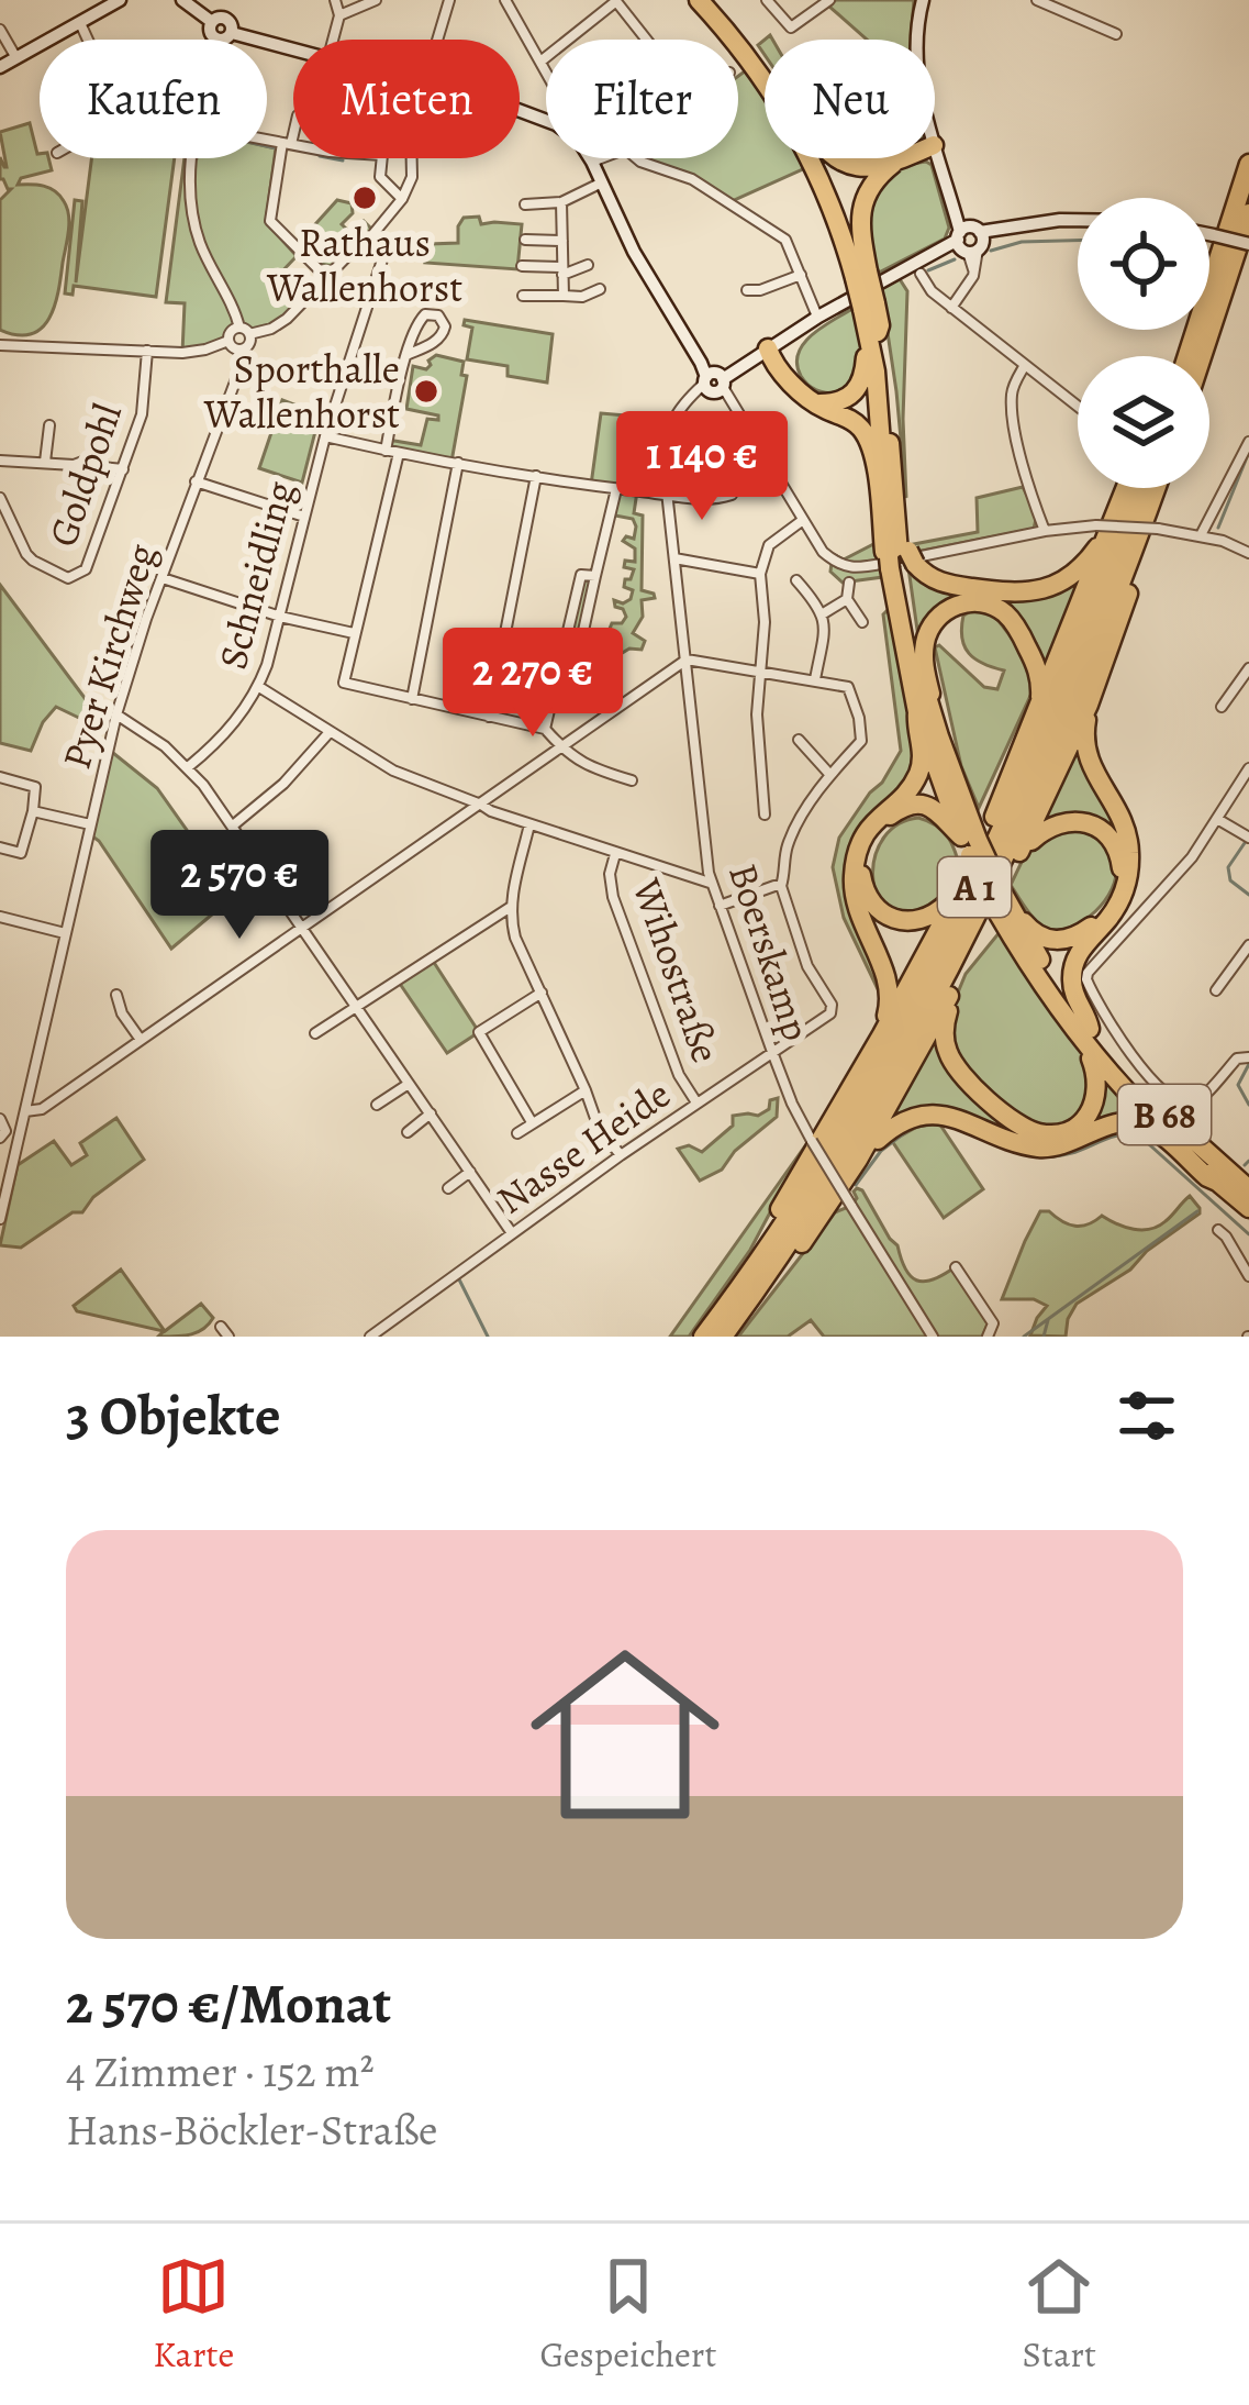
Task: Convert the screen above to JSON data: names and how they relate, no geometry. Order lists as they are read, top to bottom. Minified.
{"streets":{"highway":["A 1","B 68"],"street":["Goldpohl","Schneidling","Pyer Kirchweg","Boerskamp","Wihostraße","Nasse Heide"]},"crossings":[["Boerskamp","Nasse Heide"],["Wihostraße","Nasse Heide"]],"places":["Rathaus Wallenhorst","Sporthalle Wallenhorst"],"page":{"chip":["Kaufen","Mieten","Filter","Neu"],"price":["1 140 €","2 270 €","2 570 €"],"heading":"3 Objekte","list":[{"name":"2 570 €/Monat","note":"4 Zimmer · 152 m² · Hans-Böckler-Straße"}],"tabs":["Karte","Gespeichert","Start"]}}
